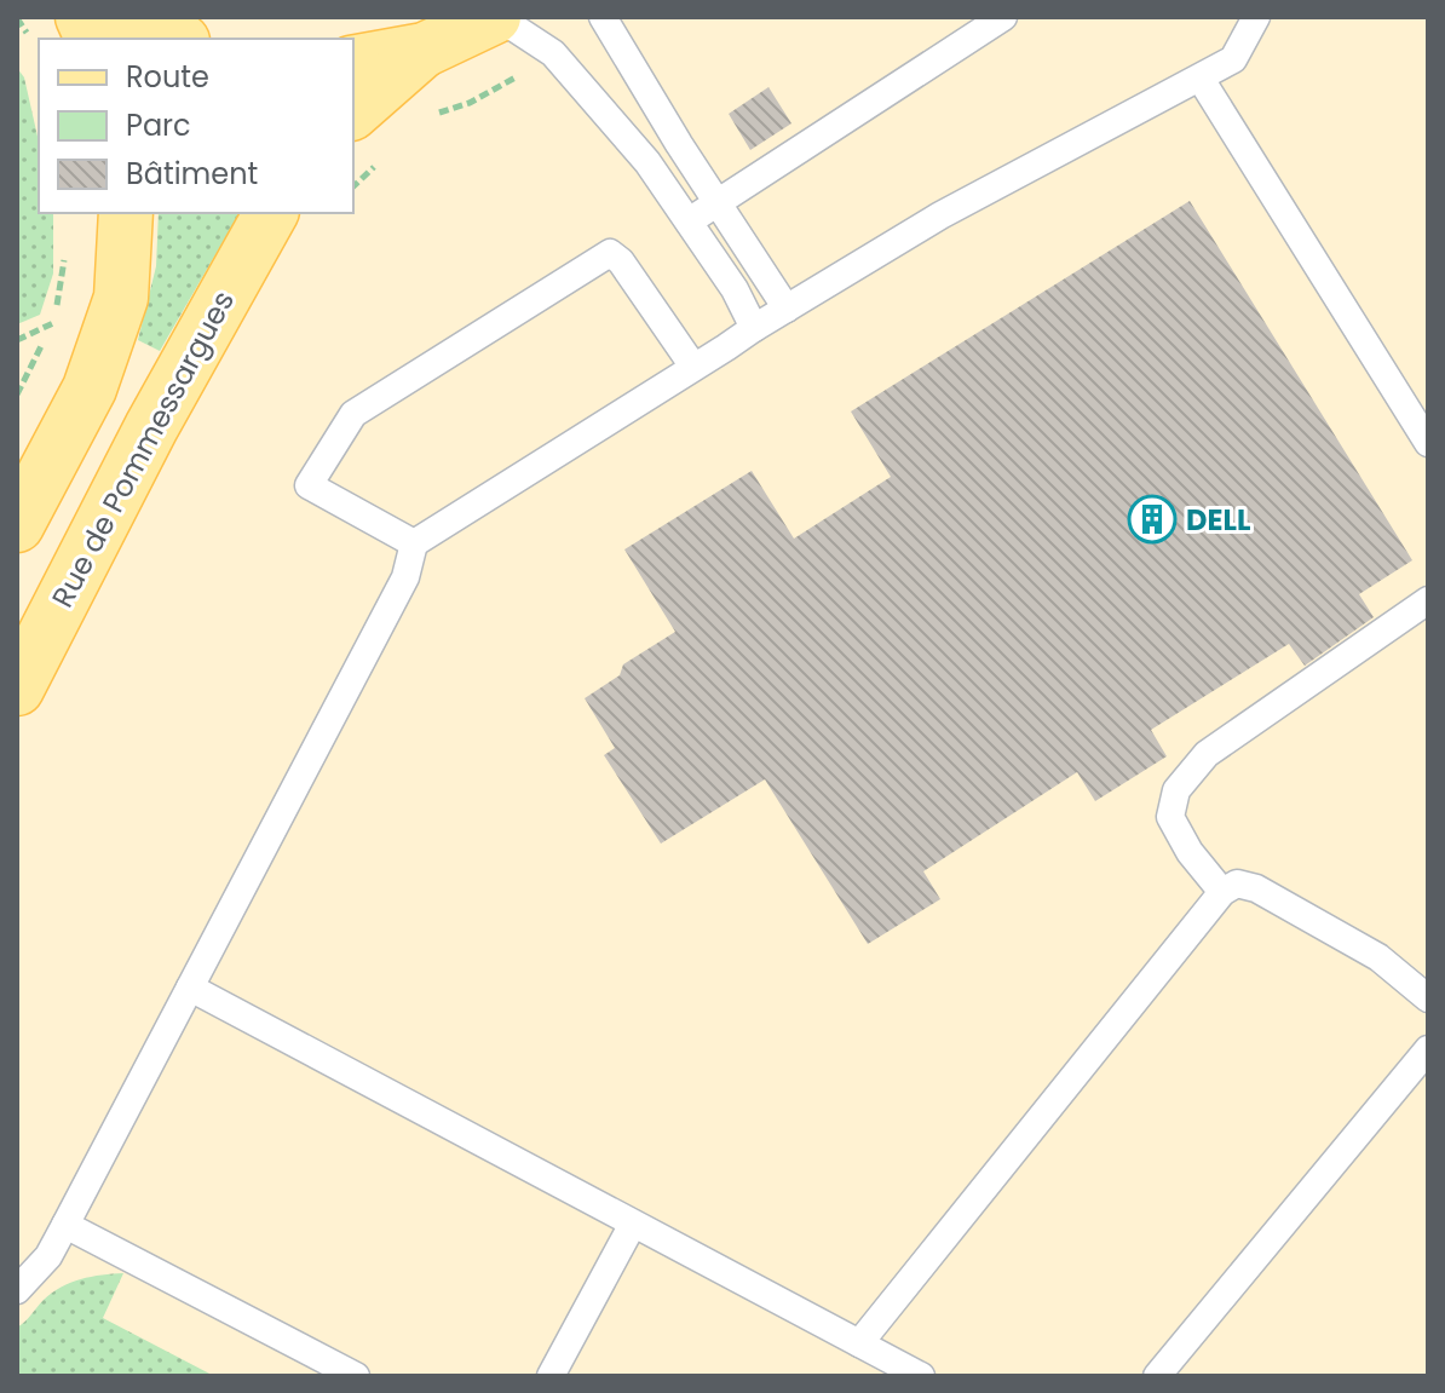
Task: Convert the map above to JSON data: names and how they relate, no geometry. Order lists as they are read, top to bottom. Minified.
{"streets":{"main road":["Rue de Pommessargues"]},"places":{"building":["DELL"]},"legend":["Route","Parc","Bâtiment"]}
